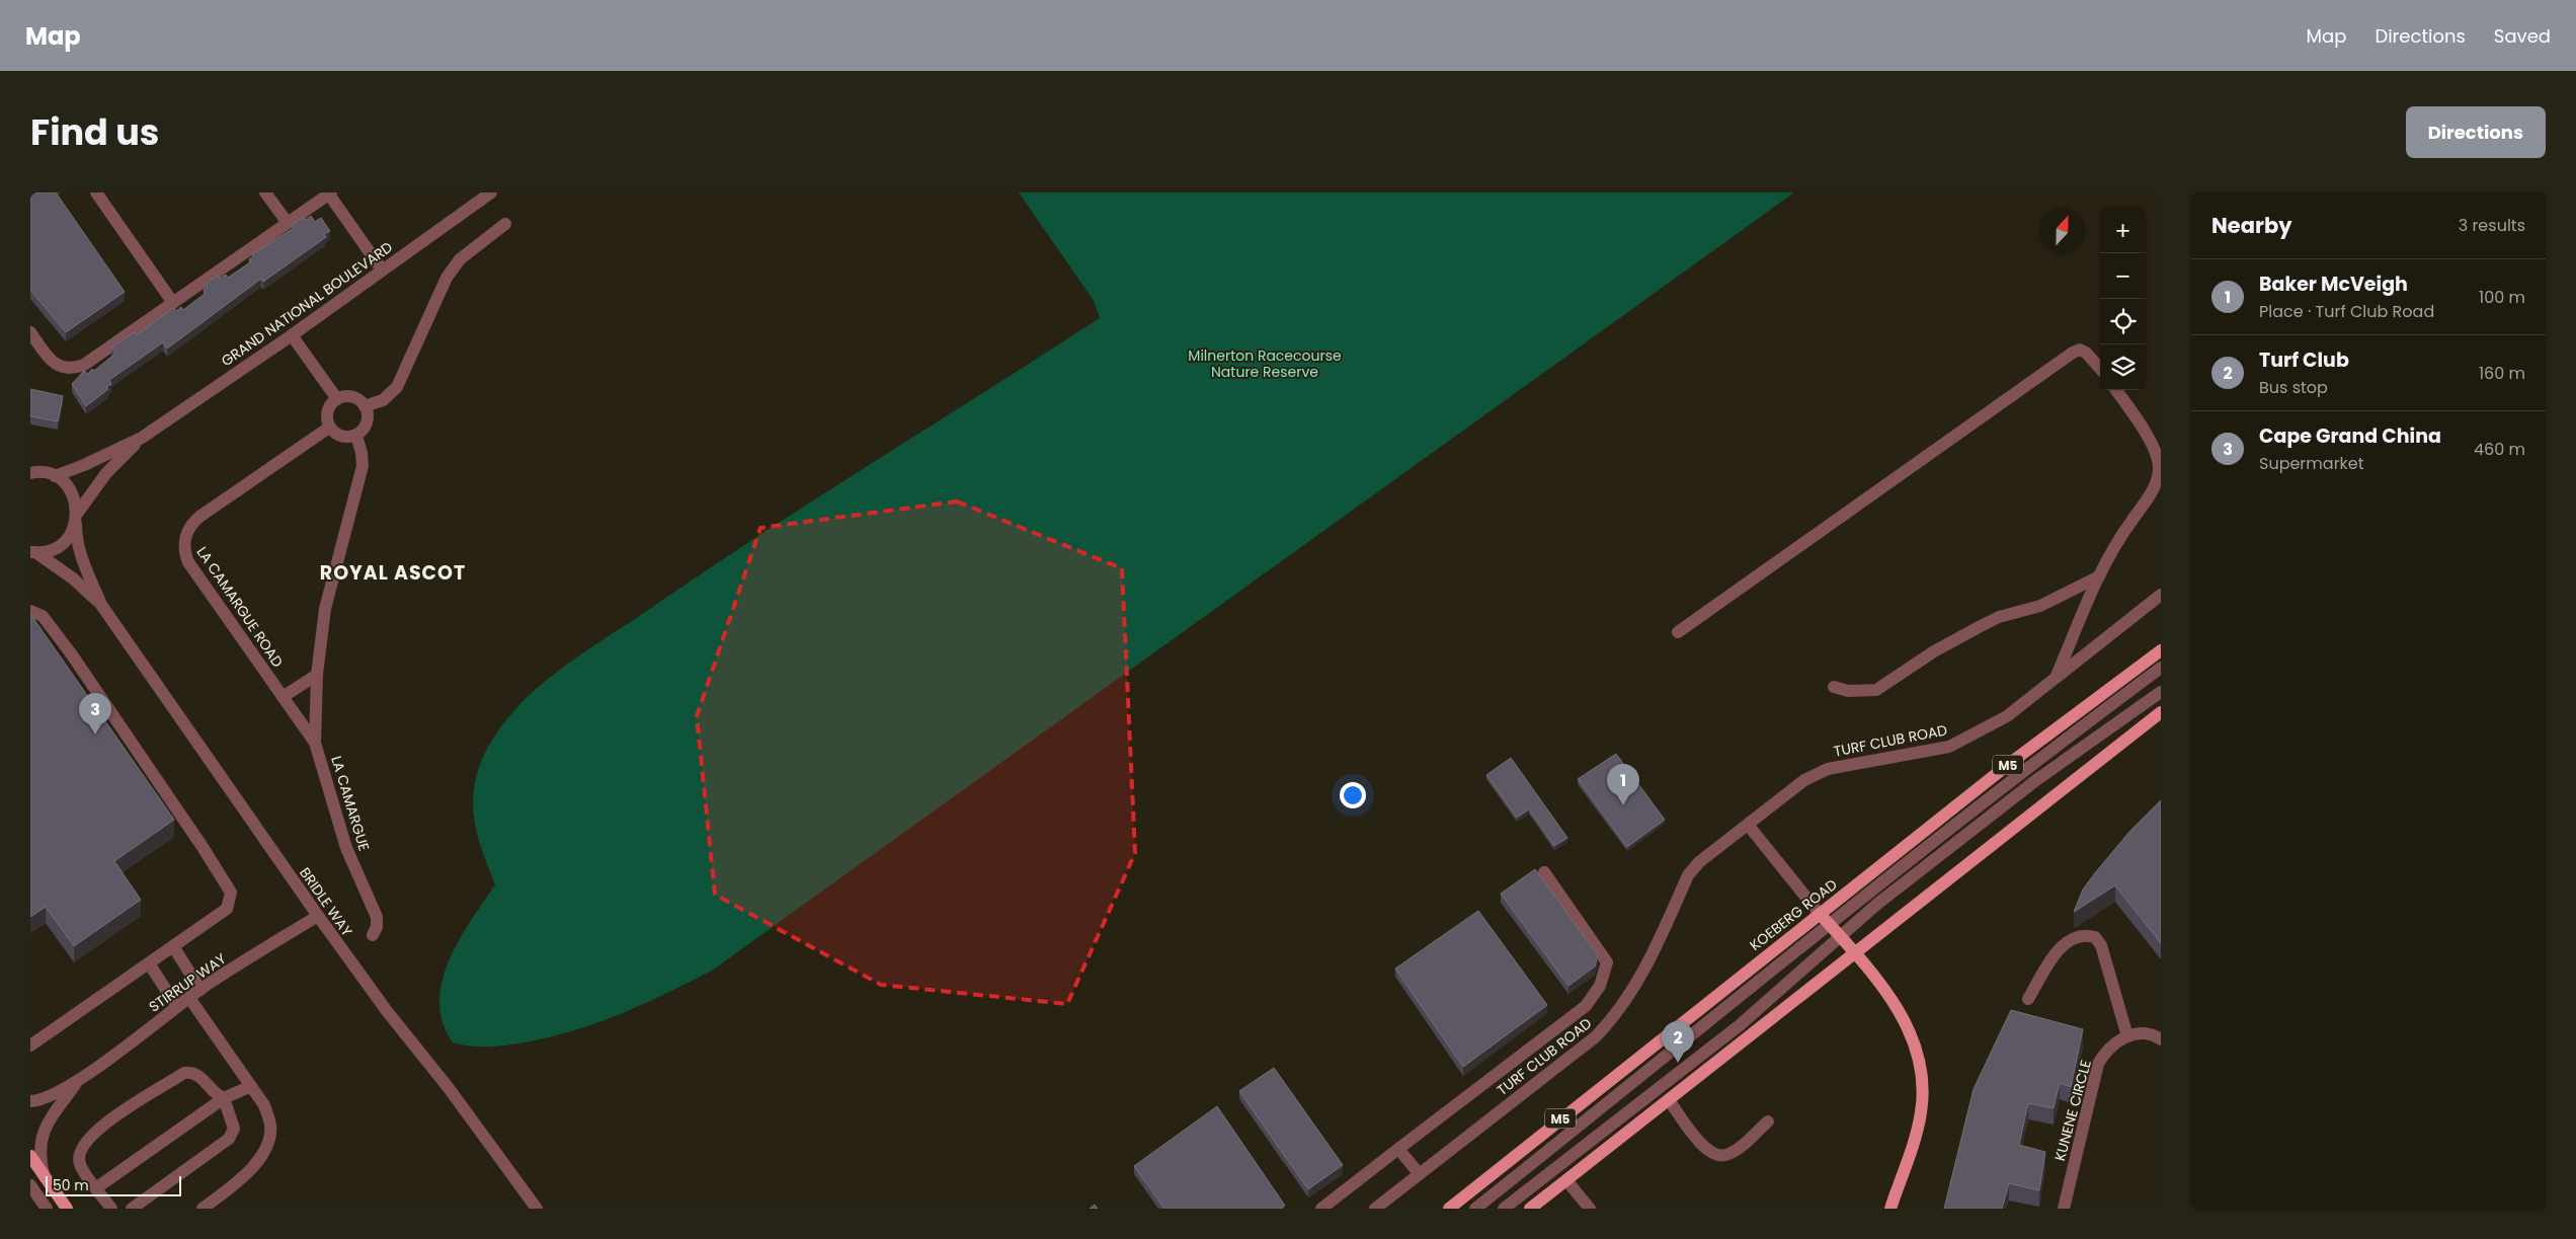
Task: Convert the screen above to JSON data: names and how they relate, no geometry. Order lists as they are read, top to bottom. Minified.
{"streets":{"main road":["M5","KOEBERG ROAD"],"street":["GRAND NATIONAL BOULEVARD","LA CAMARGUE ROAD","TURF CLUB ROAD","LA CAMARGUE","BRIDLE WAY","STIRRUP WAY","KUNENE CIRCLE"]},"crossings":[["GRAND NATIONAL BOULEVARD","BRIDLE WAY"],["LA CAMARGUE ROAD","LA CAMARGUE"],["BRIDLE WAY","STIRRUP WAY"]],"districts":["ROYAL ASCOT"],"parks":["Milnerton Racecourse Nature Reserve"],"scale_bar":"50 m","north":"top","page":{"header":"Map","nav":["Map","Directions","Saved"],"title":"Find us","buttons":"Directions","heading":["Nearby","3 results"],"map_buttons":["+","−"],"list":[{"mark":"1","name":"Baker McVeigh","note":"Place · Turf Club Road","value":"100 m"},{"mark":"2","name":"Turf Club","note":"Bus stop","value":"160 m"},{"mark":"3","name":"Cape Grand China","note":"Supermarket","value":"460 m"}],"pins":["3","1","2"],"scale":"50 m"}}
